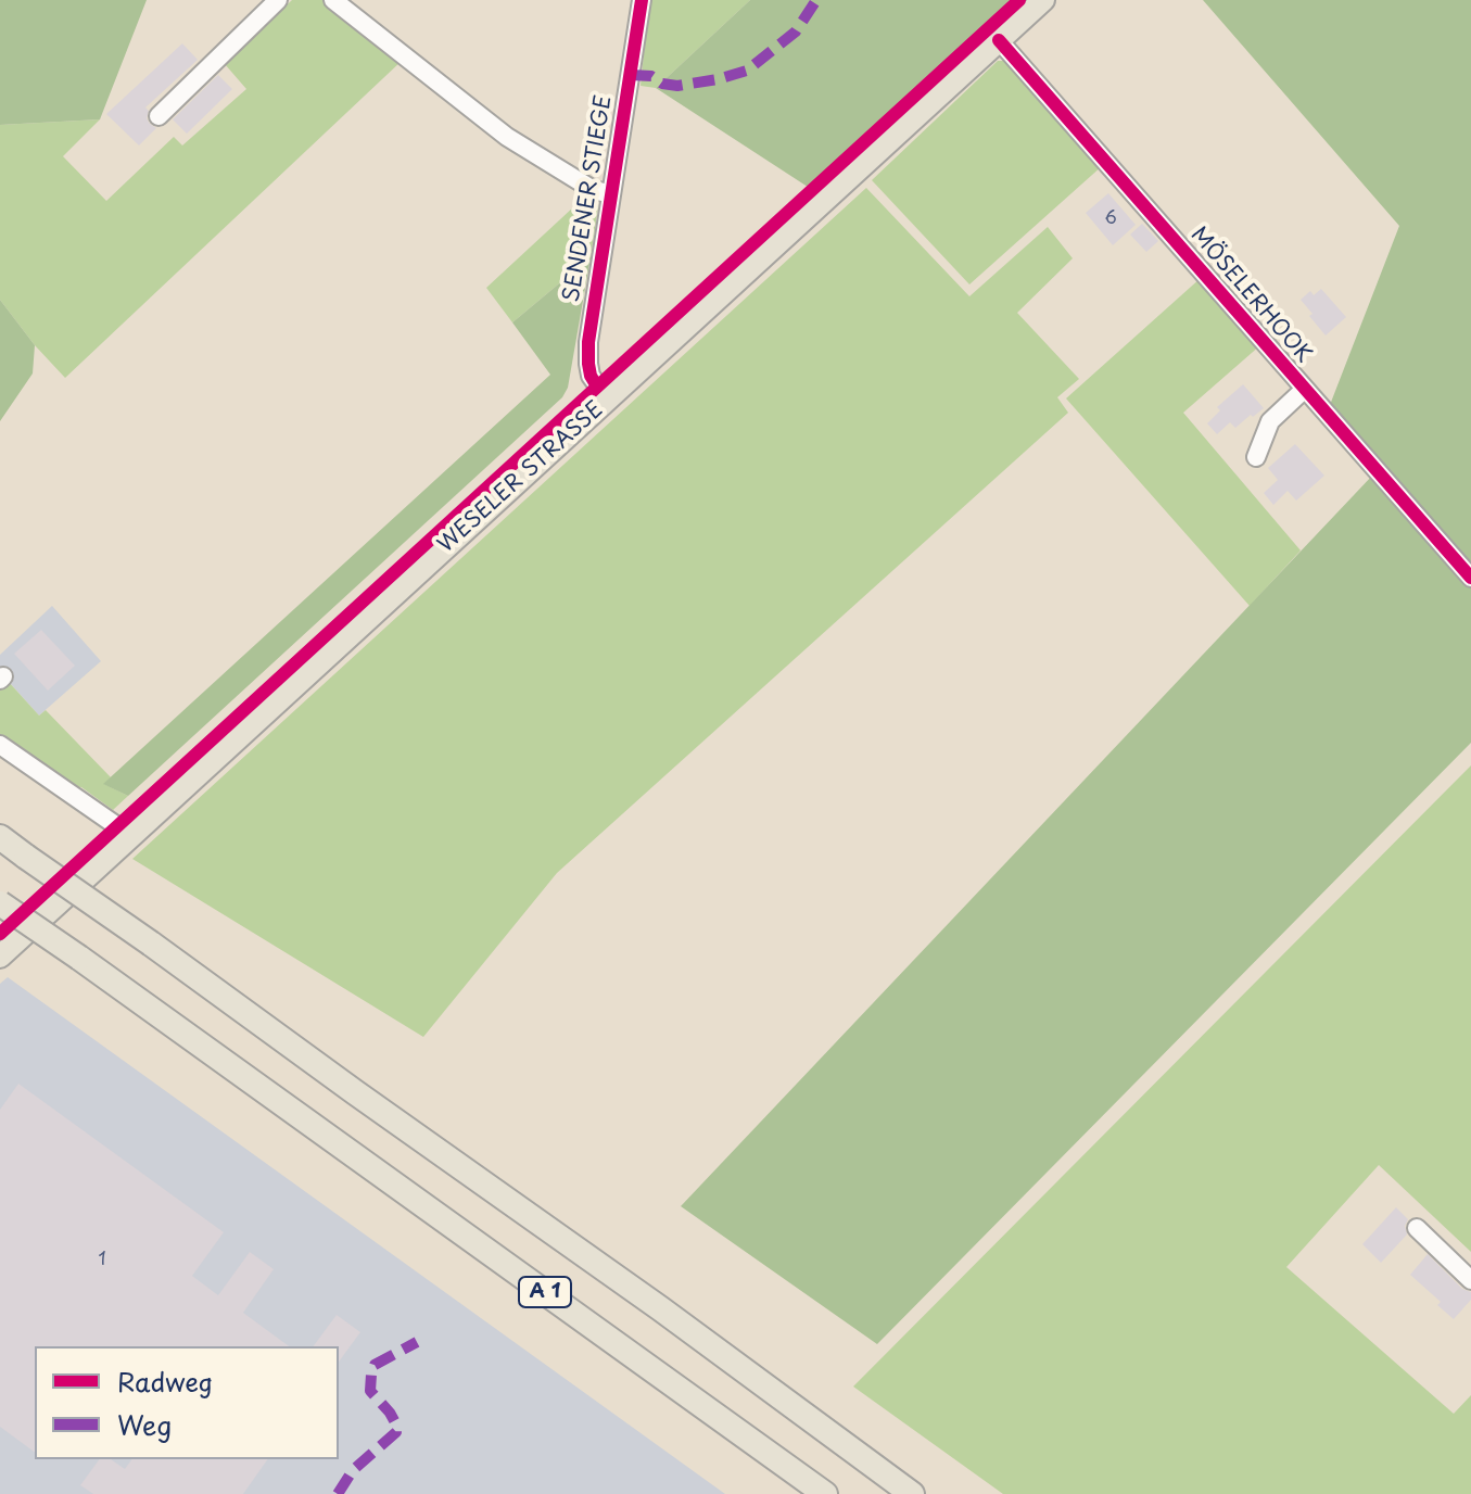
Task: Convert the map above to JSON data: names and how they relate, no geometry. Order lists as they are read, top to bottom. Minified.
{"streets":{"highway":["A 1"],"main road":["WESELER STRASSE"],"street":["SENDENER STIEGE","MÖSELERHOOK"]},"crossings":[["SENDENER STIEGE","WESELER STRASSE"],["MÖSELERHOOK","WESELER STRASSE"]],"house_numbers":["6","1"],"legend":["Radweg","Weg"]}
